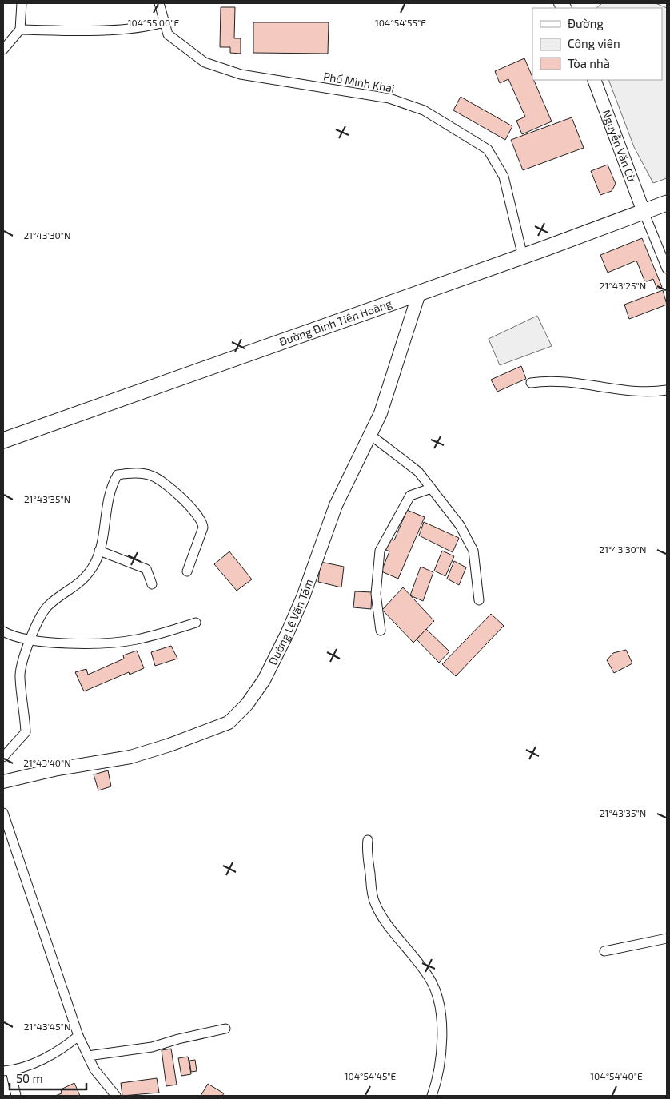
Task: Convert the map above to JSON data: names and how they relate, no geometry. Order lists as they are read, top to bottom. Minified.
{"streets":{"main road":["Đường Đinh Tiên Hoàng"],"street":["Phố Minh Khai","Nguyễn Văn Cừ","Đường Lê Văn Tám"]},"crossings":[["Phố Minh Khai","Đường Đinh Tiên Hoàng"],["Nguyễn Văn Cừ","Đường Đinh Tiên Hoàng"],["Đường Đinh Tiên Hoàng","Đường Lê Văn Tám"]],"legend":["Đường","Công viên","Tòa nhà"],"scale_bar":"50 m","coordinates":["104°55'00\"E","104°54'55\"E","21°43'30\"N","21°43'25\"N","21°43'35\"N","21°43'40\"N","21°43'45\"N","104°54'45\"E","104°54'40\"E"]}
